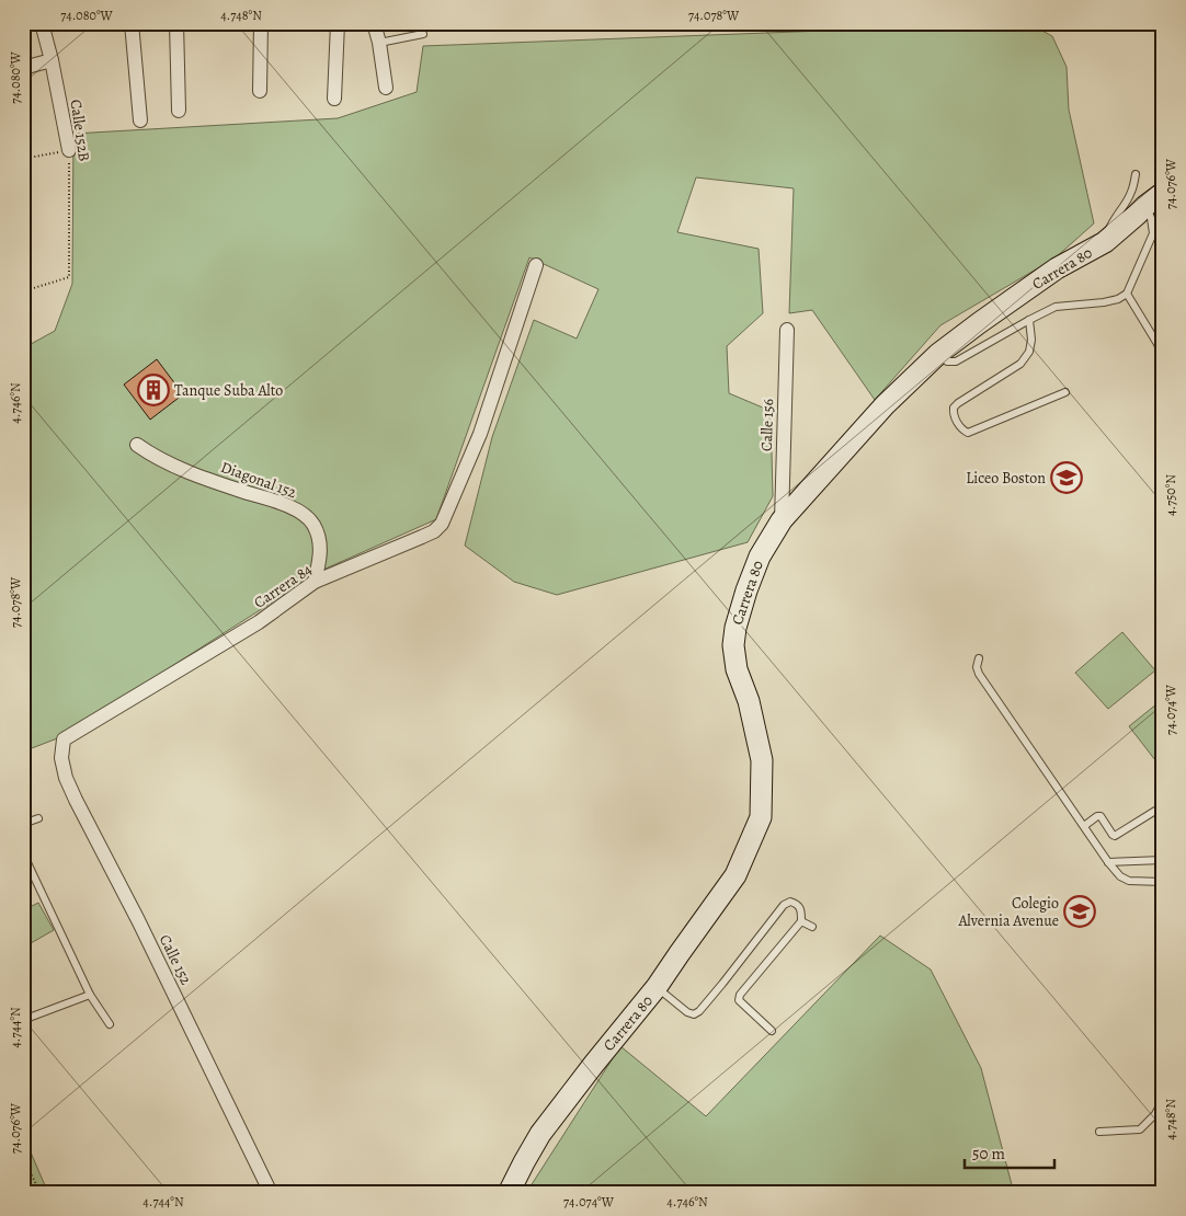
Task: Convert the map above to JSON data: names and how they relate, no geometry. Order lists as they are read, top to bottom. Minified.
{"streets":{"street":["Calle 152B","Carrera 80","Calle 156","Diagonal 152","Carrera 84","Calle 152"]},"crossings":[["Carrera 80","Calle 156"],["Diagonal 152","Carrera 84"],["Carrera 84","Calle 152"]],"places":{"building":["Tanque Suba Alto"],"school or university":["Liceo Boston","Colegio Alvernia Avenue"]},"scale_bar":"50 m","coordinates":["74.080°W","4.748°N","74.078°W","74.076°W","4.746°N","4.750°N","74.074°W","4.744°N"]}
